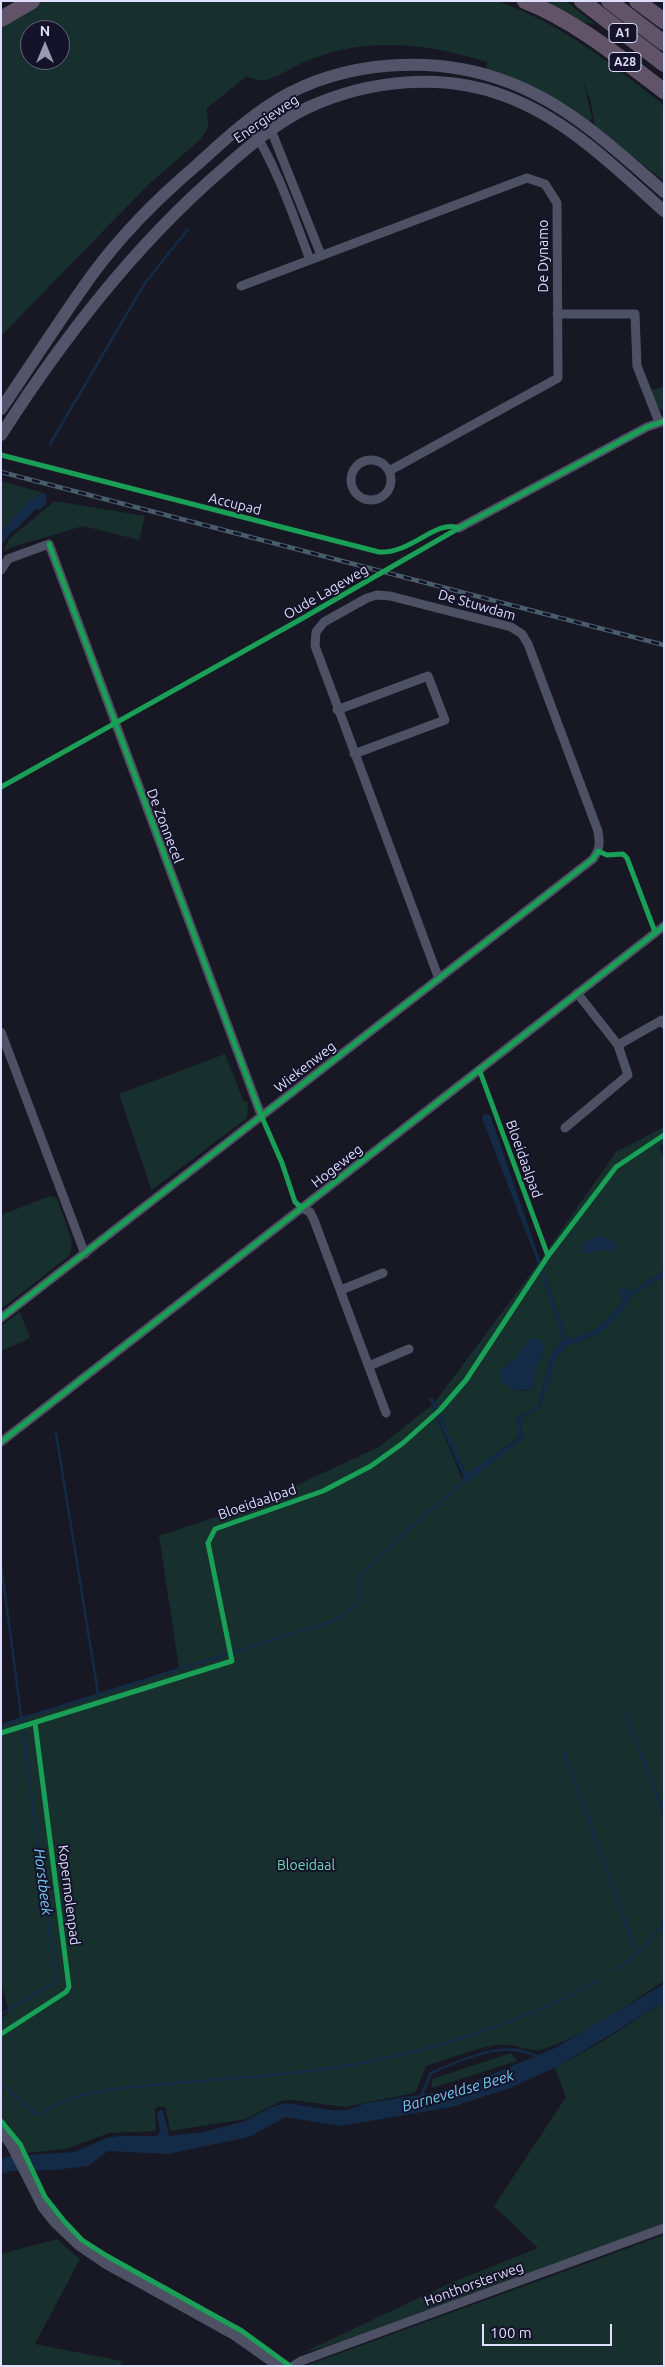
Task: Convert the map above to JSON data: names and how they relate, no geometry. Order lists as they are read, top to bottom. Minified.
{"streets":{"highway":["A1","A28"],"main road":["Energieweg"],"street":["De Dynamo","De Stuwdam","De Zonnecel","Wiekenweg","Hogeweg","Honthorsterweg"],"cycle path":["Accupad","Oude Lageweg","Bloeidaalpad","Kopermolenpad"]},"crossings":[["De Stuwdam","Wiekenweg"],["De Zonnecel","Wiekenweg"]],"water":["Horstbeek","Barneveldse Beek"],"parks":["Bloeidaal"],"scale_bar":"100 m","north":"top"}
